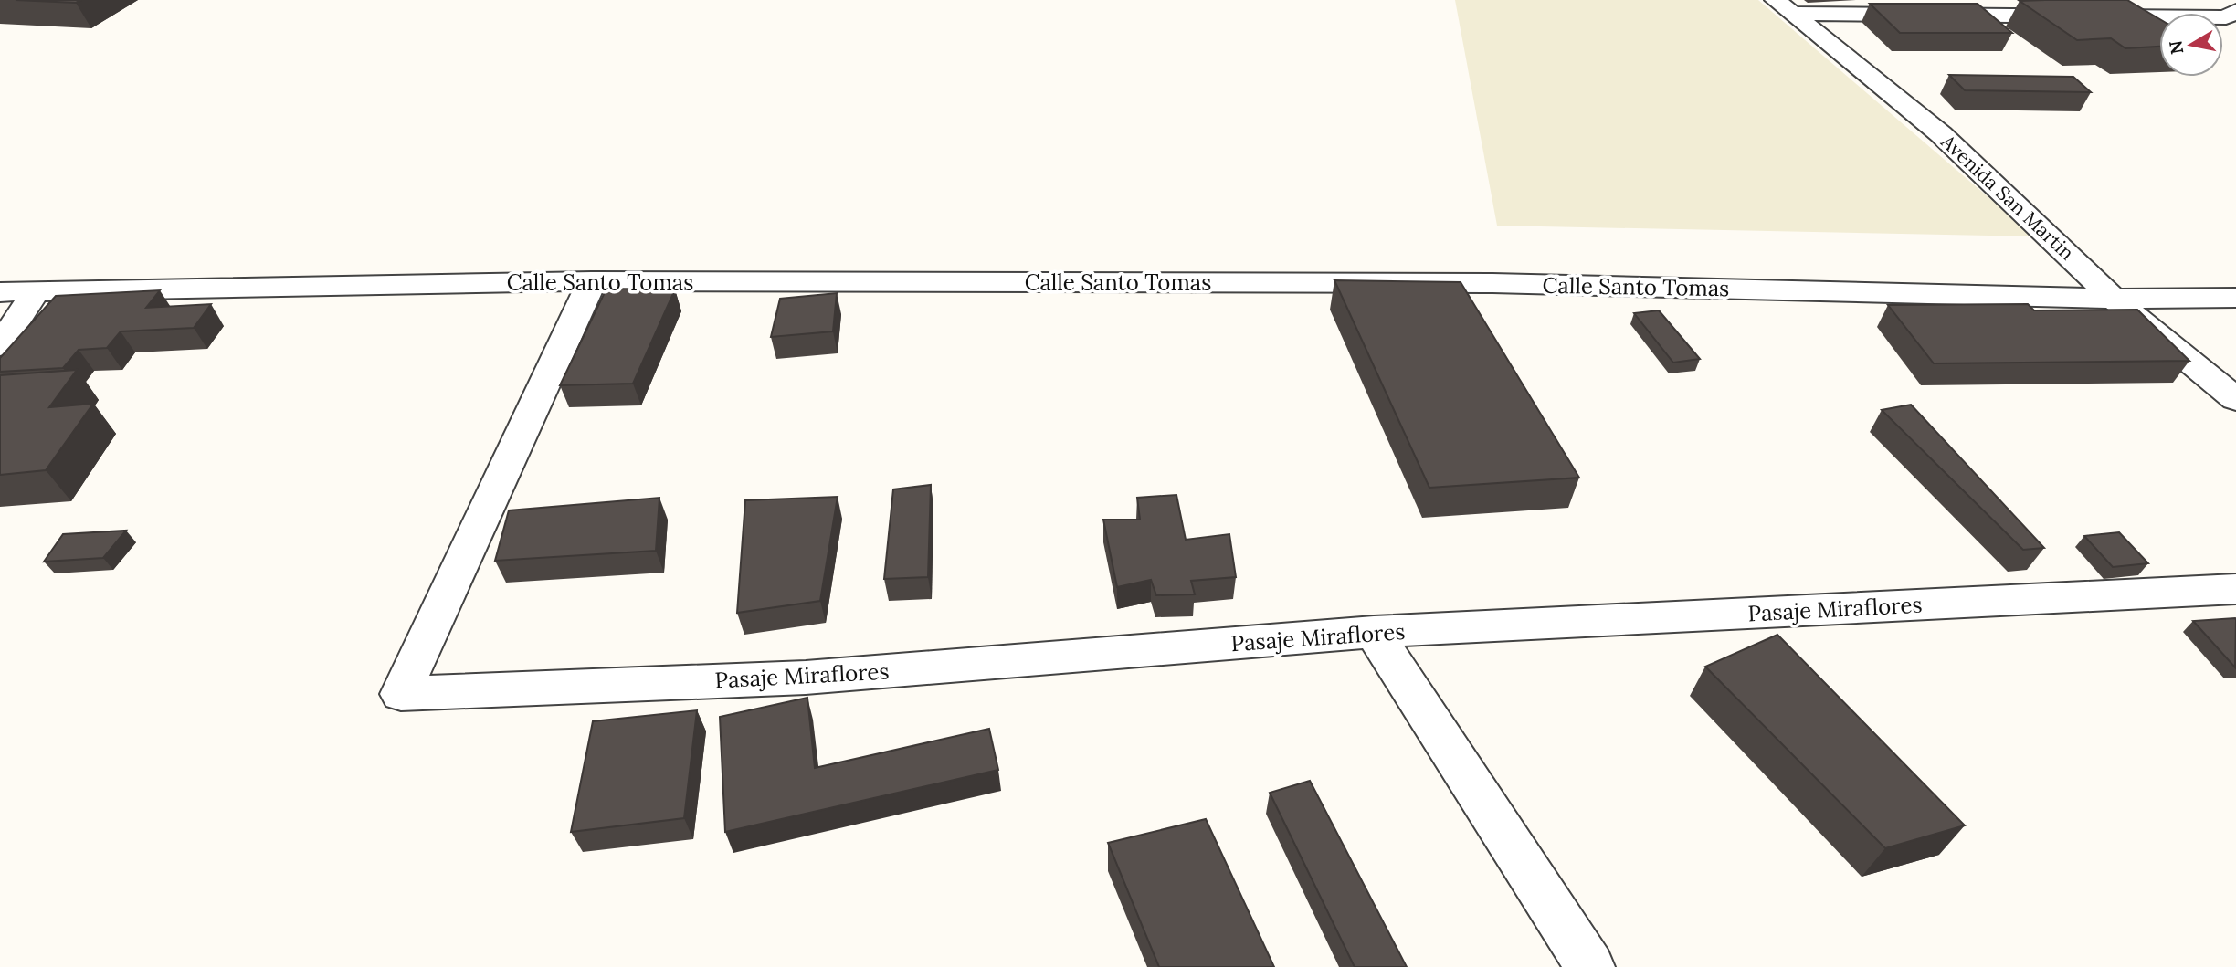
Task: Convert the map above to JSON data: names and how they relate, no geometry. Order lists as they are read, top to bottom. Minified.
{"streets":{"street":["Avenida San Martin","Calle Santo Tomas","Pasaje Miraflores"]},"crossings":[["Avenida San Martin","Calle Santo Tomas"],["Calle Santo Tomas","Pasaje Miraflores"]],"north":"left"}
